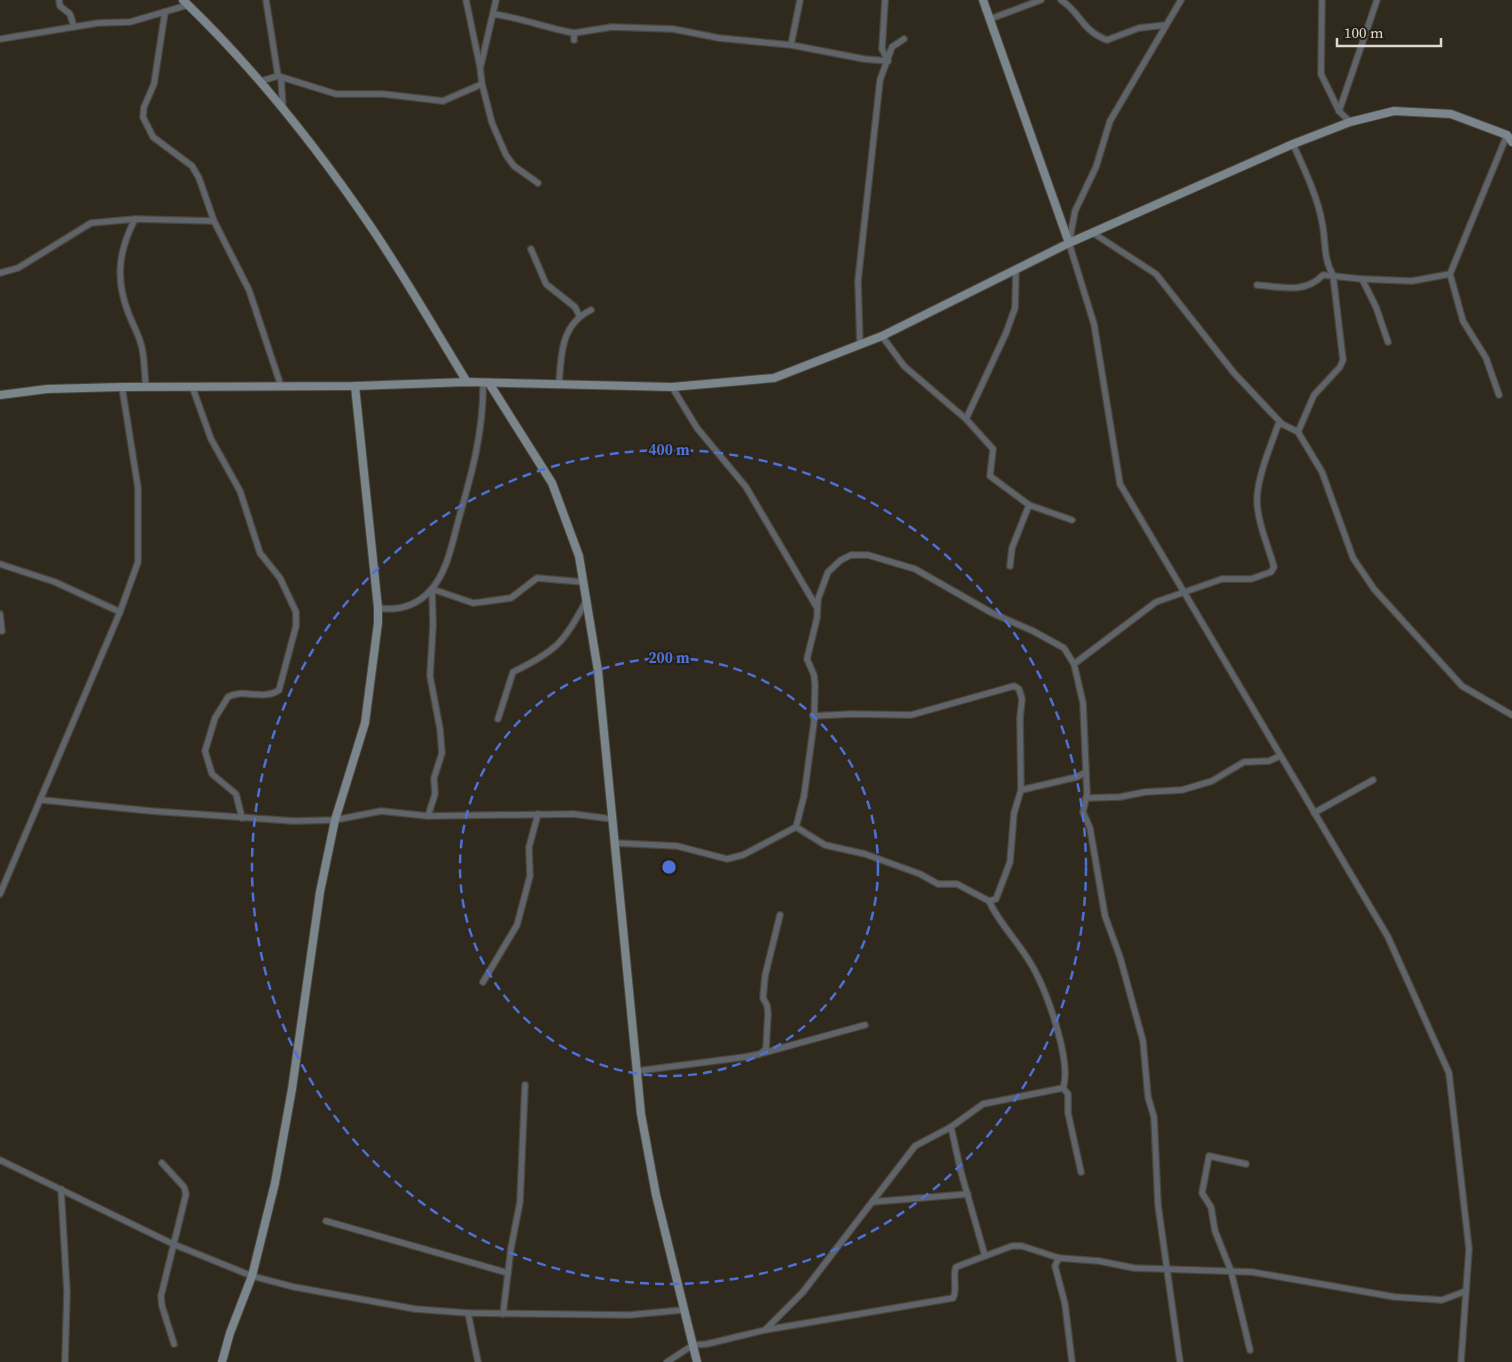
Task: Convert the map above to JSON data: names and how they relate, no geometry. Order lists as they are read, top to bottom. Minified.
{"scale_bar":"100 m","rings":["400 m","200 m"]}
